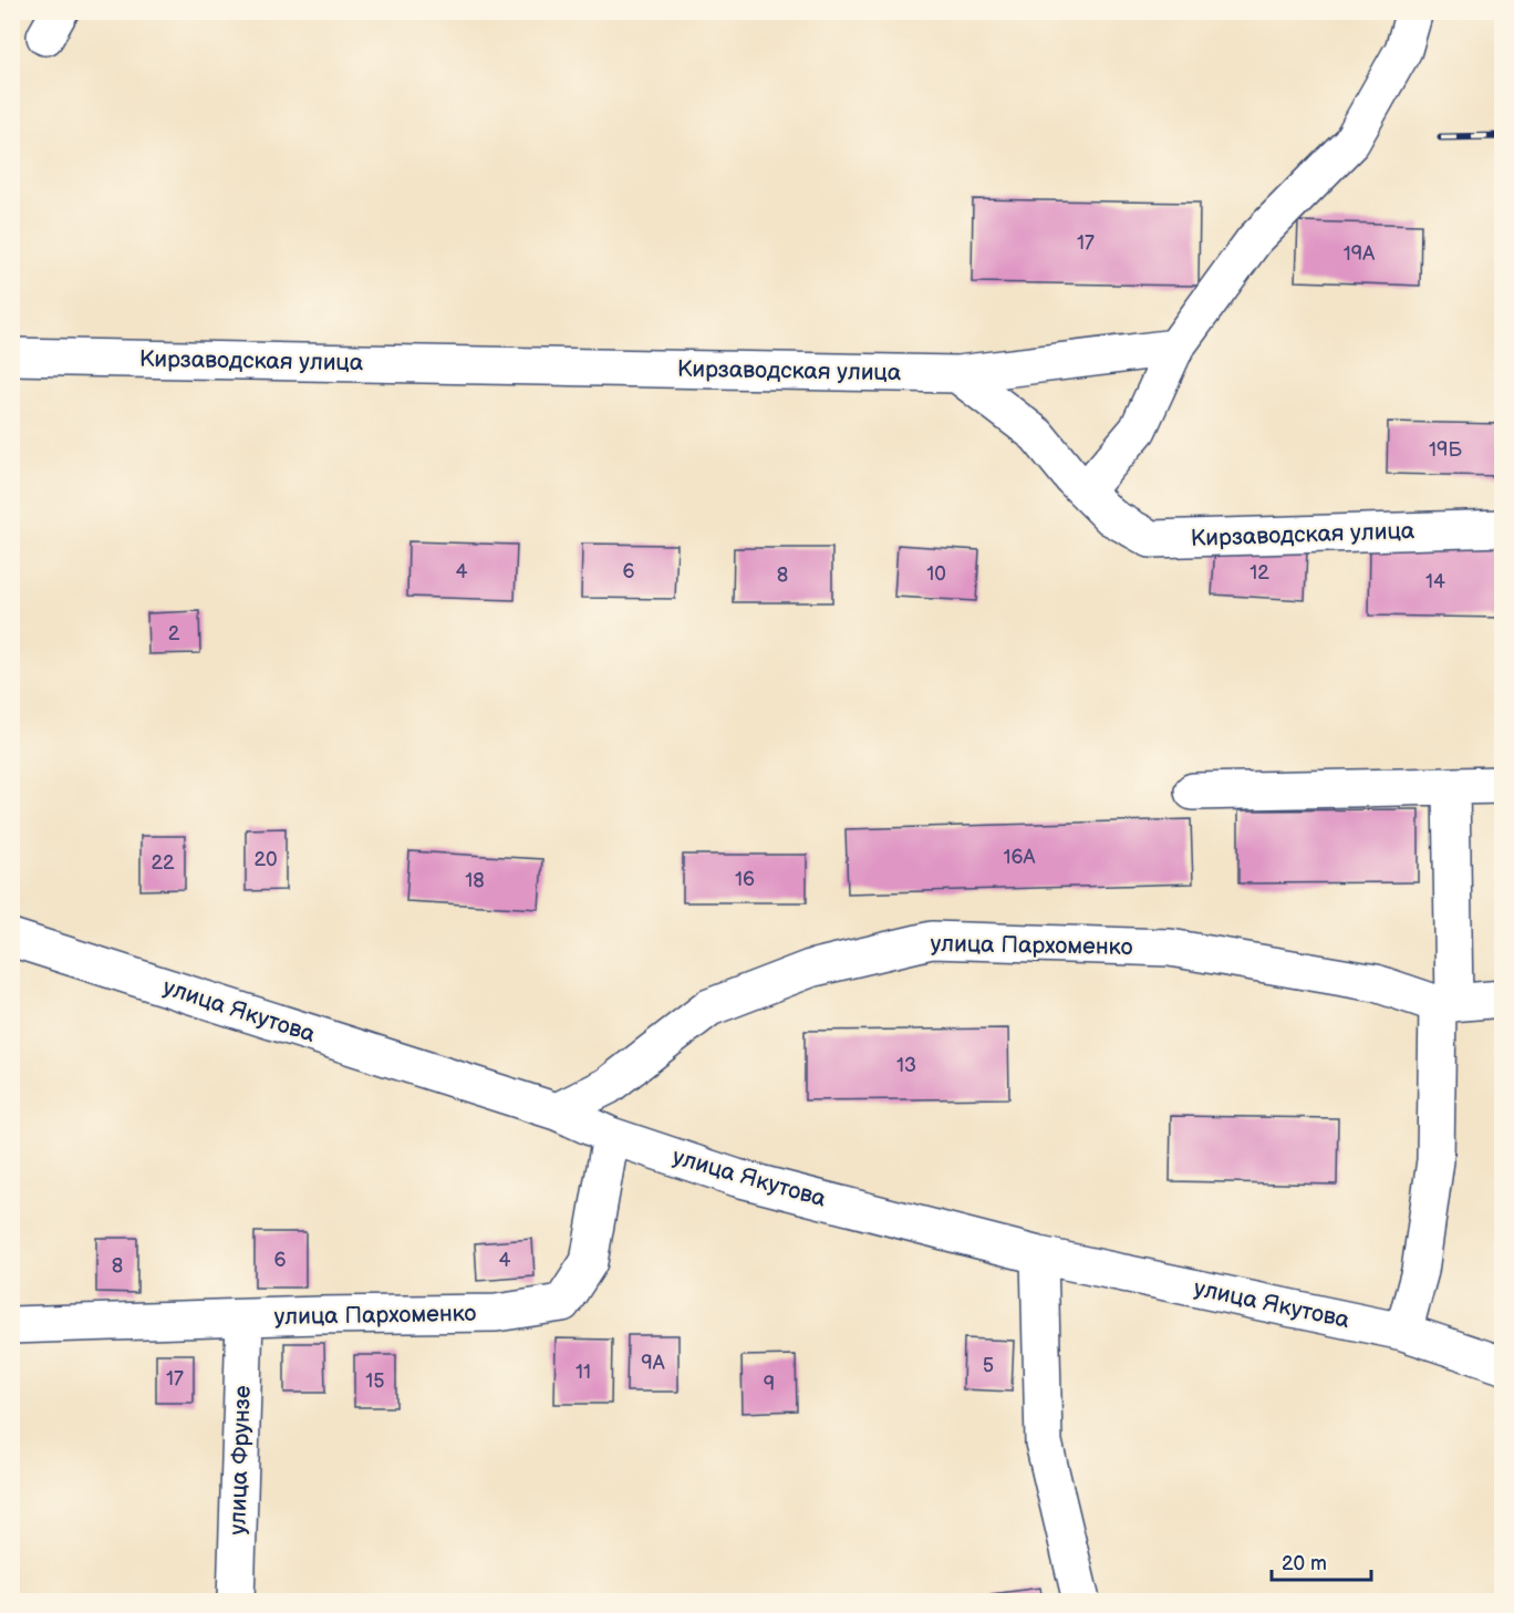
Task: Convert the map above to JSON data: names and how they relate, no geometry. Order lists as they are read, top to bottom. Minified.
{"streets":{"street":["Кирзаводская улица","улица Пархоменко","улица Якутова","улица Фрунзе"]},"crossings":[["улица Пархоменко","улица Якутова"],["улица Пархоменко","улица Фрунзе"]],"house_numbers":["17","19А","19Б","4","6","12","10","8","14","2","16А","20","22","16","18","13","6","4","8","9А","5","11","17","15","9"],"scale_bar":"20 m"}
